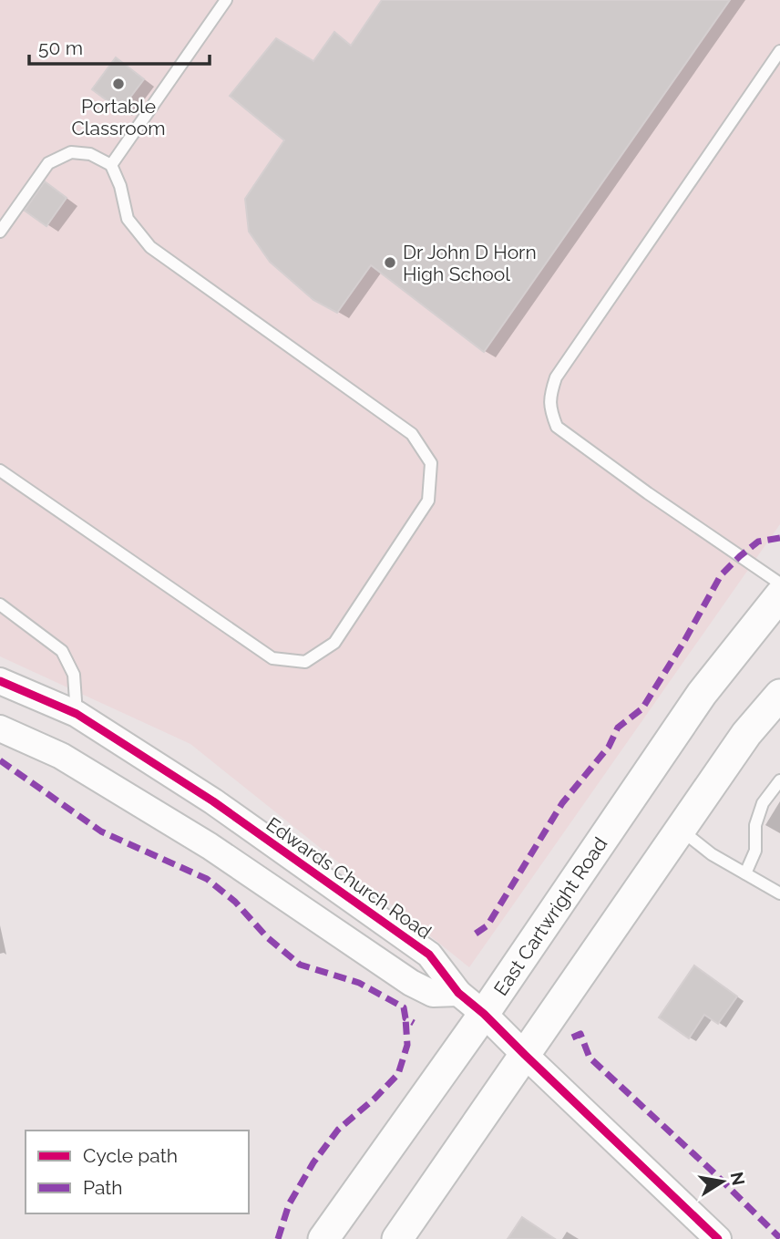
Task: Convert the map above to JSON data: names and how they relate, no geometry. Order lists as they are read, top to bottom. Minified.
{"streets":{"main road":["East Cartwright Road"],"street":["Edwards Church Road"]},"crossings":[["Edwards Church Road","East Cartwright Road"]],"places":["Portable Classroom","Dr John D Horn High School"],"legend":["Cycle path","Path"],"scale_bar":"50 m","north":"right"}
